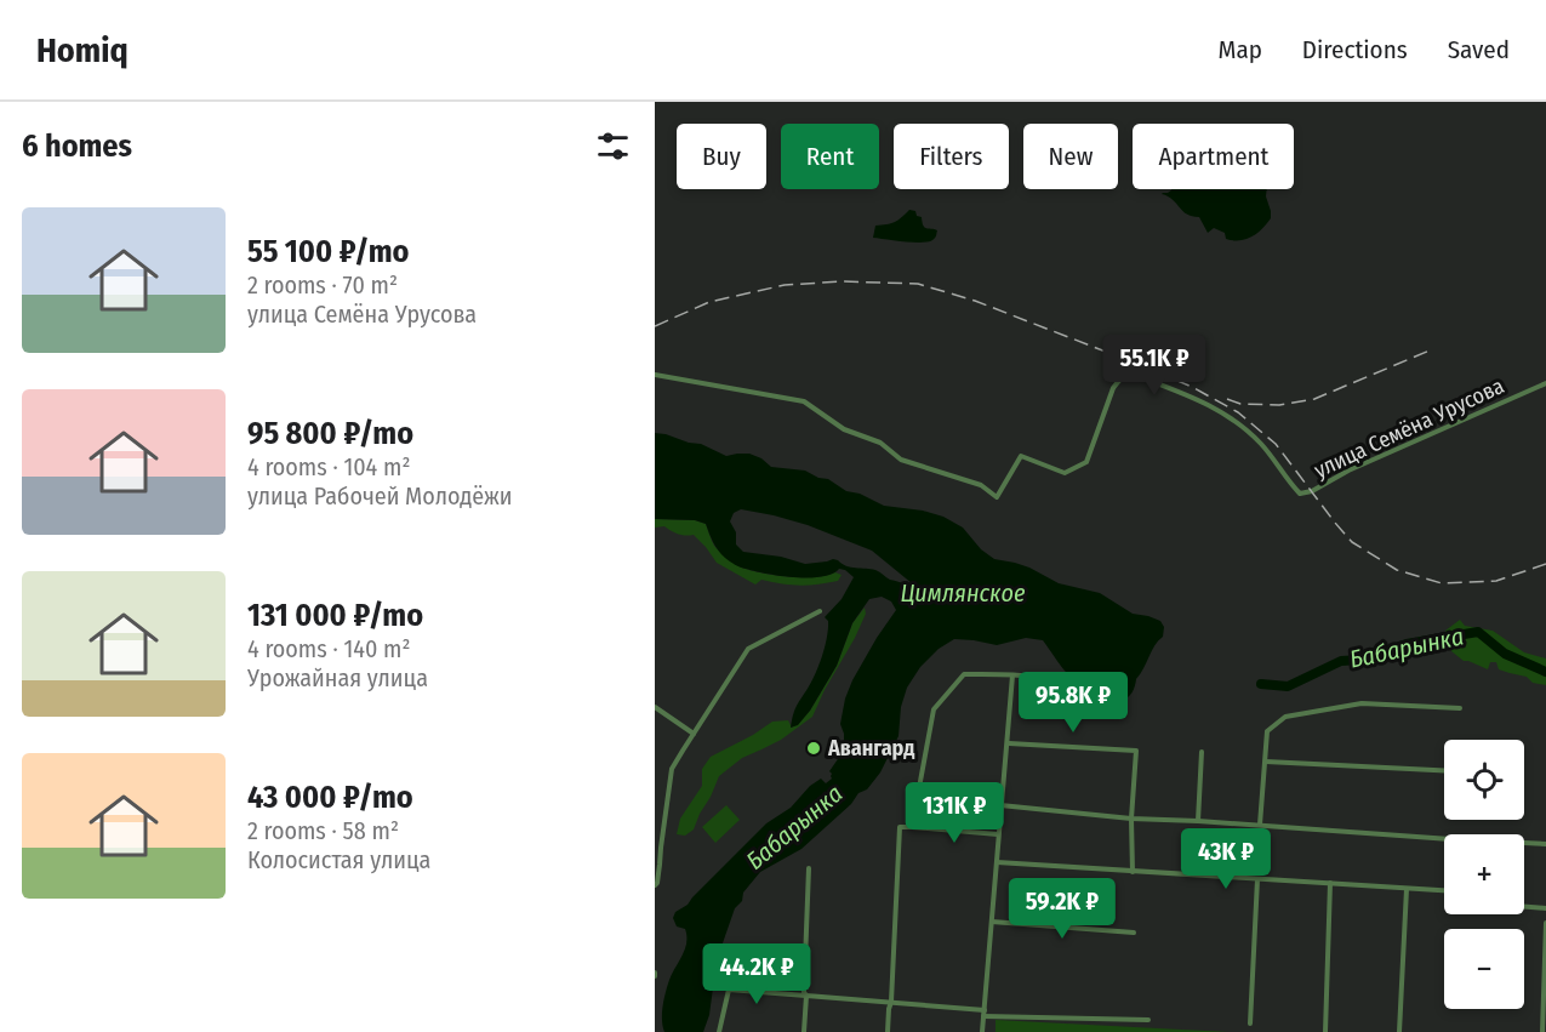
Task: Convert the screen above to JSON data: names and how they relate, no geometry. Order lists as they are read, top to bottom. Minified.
{"streets":{"street":["улица Семёна Урусова"]},"water":["Цимлянское","Бабарынка"],"places":["Авангард"],"page":{"header":"Homiq","nav":["Map","Directions","Saved"],"heading":"6 homes","chip":["Buy","Rent","Filters","New","Apartment"],"list":[{"name":"55 100 ₽/mo","note":"2 rooms · 70 m² · улица Семёна Урусова"},{"name":"95 800 ₽/mo","note":"4 rooms · 104 m² · улица Рабочей Молодёжи"},{"name":"131 000 ₽/mo","note":"4 rooms · 140 m² · Урожайная улица"},{"name":"43 000 ₽/mo","note":"2 rooms · 58 m² · Колосистая улица"}],"price":["55.1K ₽","95.8K ₽","131K ₽","43K ₽","59.2K ₽","44.2K ₽"],"map_buttons":["+","−"]}}
